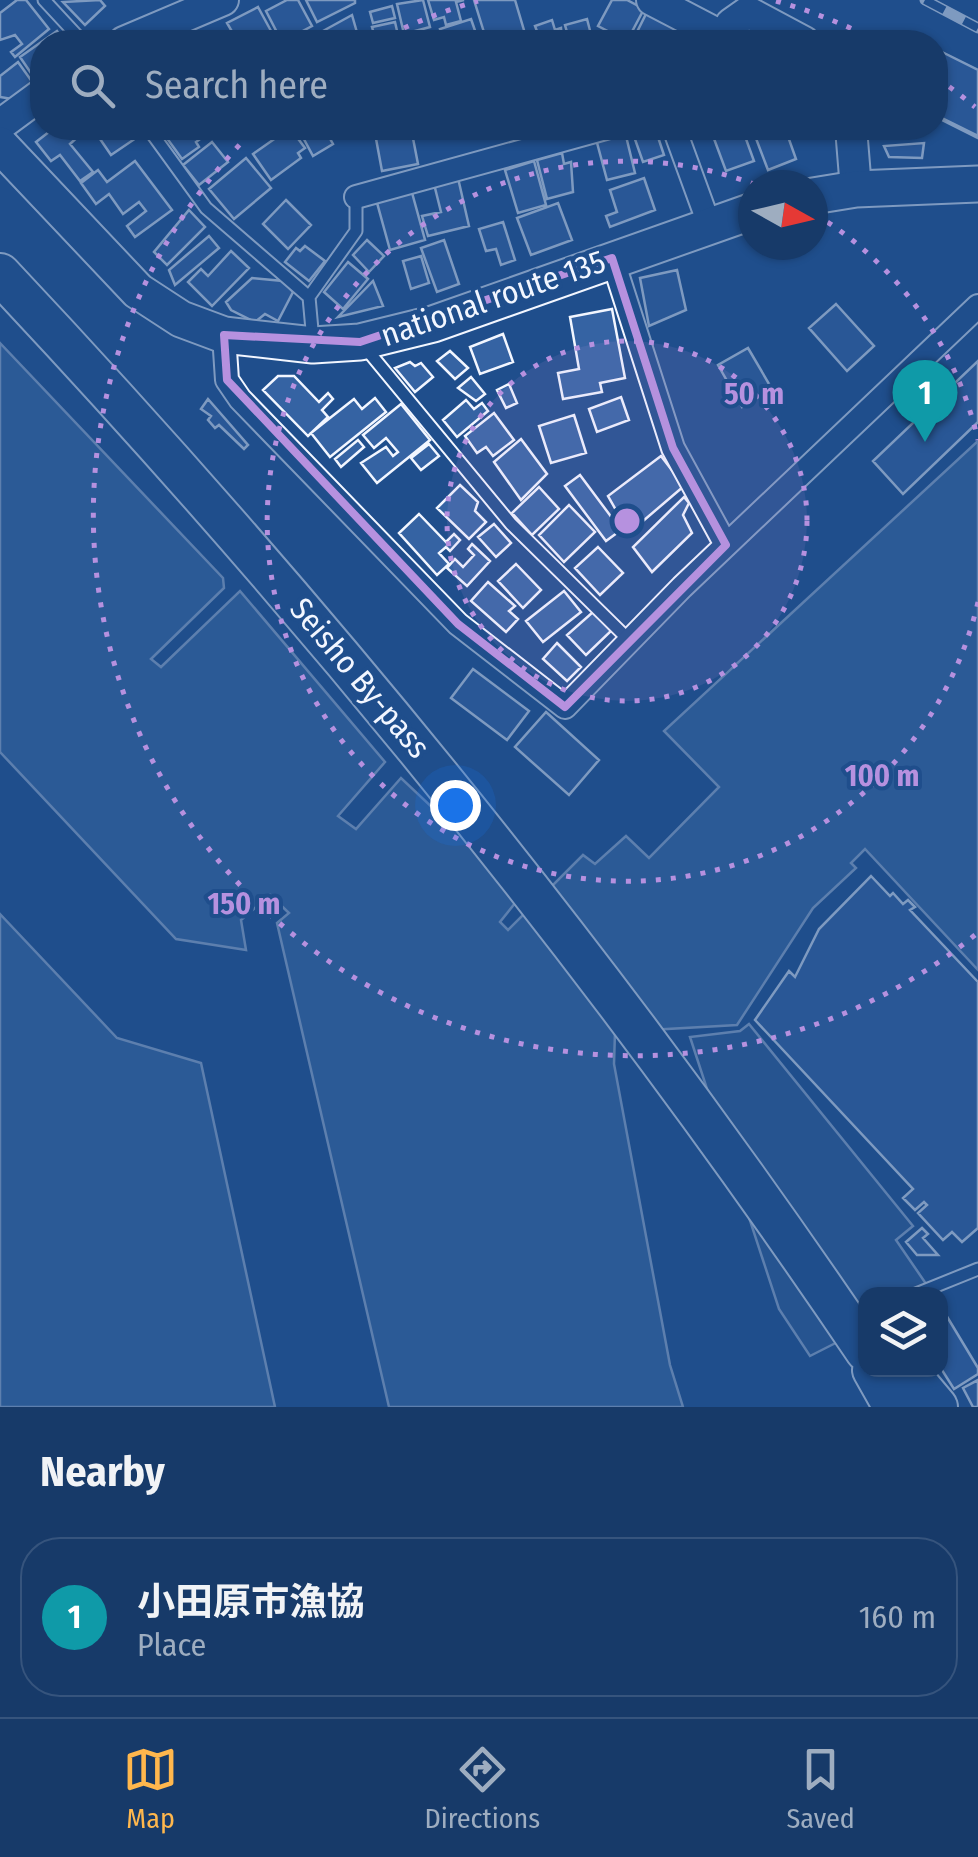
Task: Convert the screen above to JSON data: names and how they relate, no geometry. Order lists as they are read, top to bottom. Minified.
{"streets":{"highway":["national route 135","Seisho By-pass"]},"north":"right","page":{"search":"Search here","pins":"1","heading":"Nearby","list":[{"mark":"1","name":"小田原市漁協","note":"Place","value":"160 m"}],"nav":["Map","Directions","Saved"]},"rings":["50 m","100 m","150 m"]}
